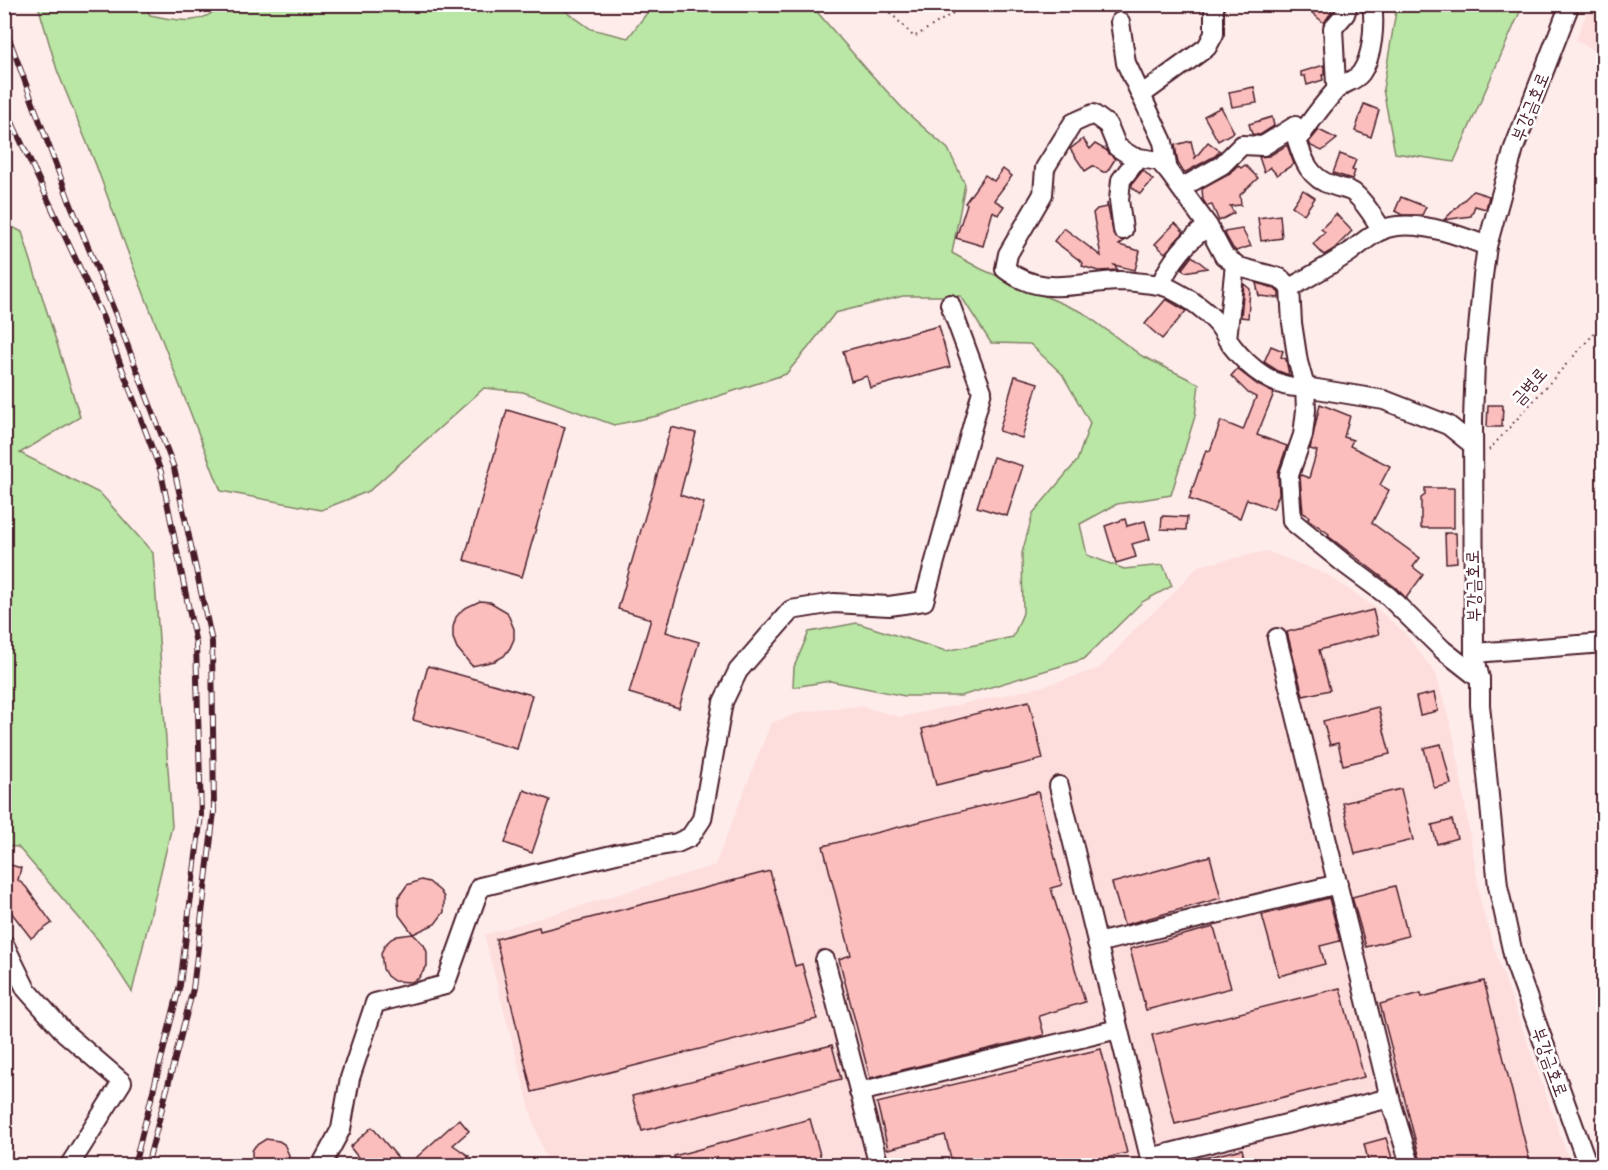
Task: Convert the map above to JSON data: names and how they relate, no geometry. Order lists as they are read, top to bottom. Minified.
{"streets":{"street":["부강금호로"],"path":["금병로"]},"crossings":[["부강금호로","금병로"]]}
